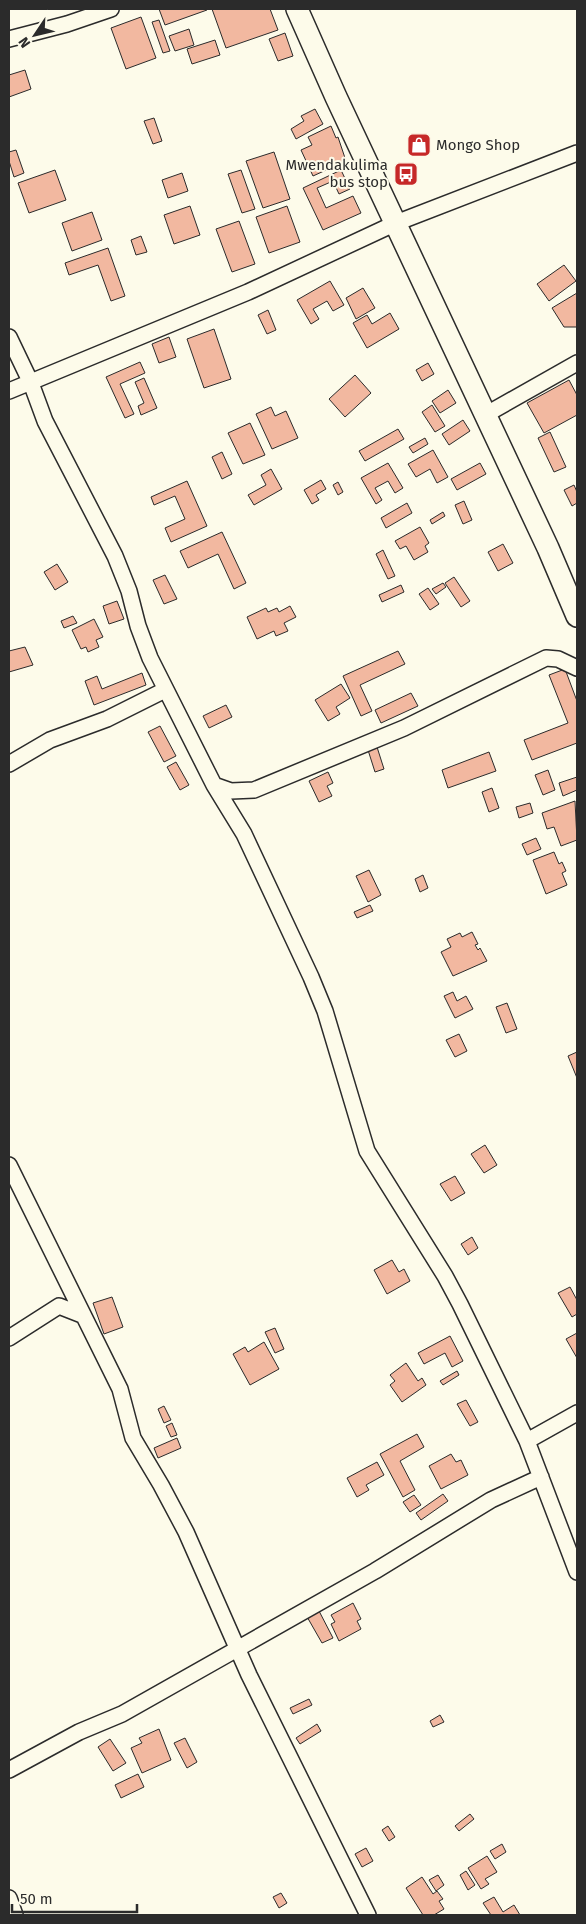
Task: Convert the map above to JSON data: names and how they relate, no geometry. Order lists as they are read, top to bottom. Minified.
{"places":{"shop":["Mongo Shop"],"bus stop":["Mwendakulima bus stop"]},"scale_bar":"50 m","north":"bottom left"}
